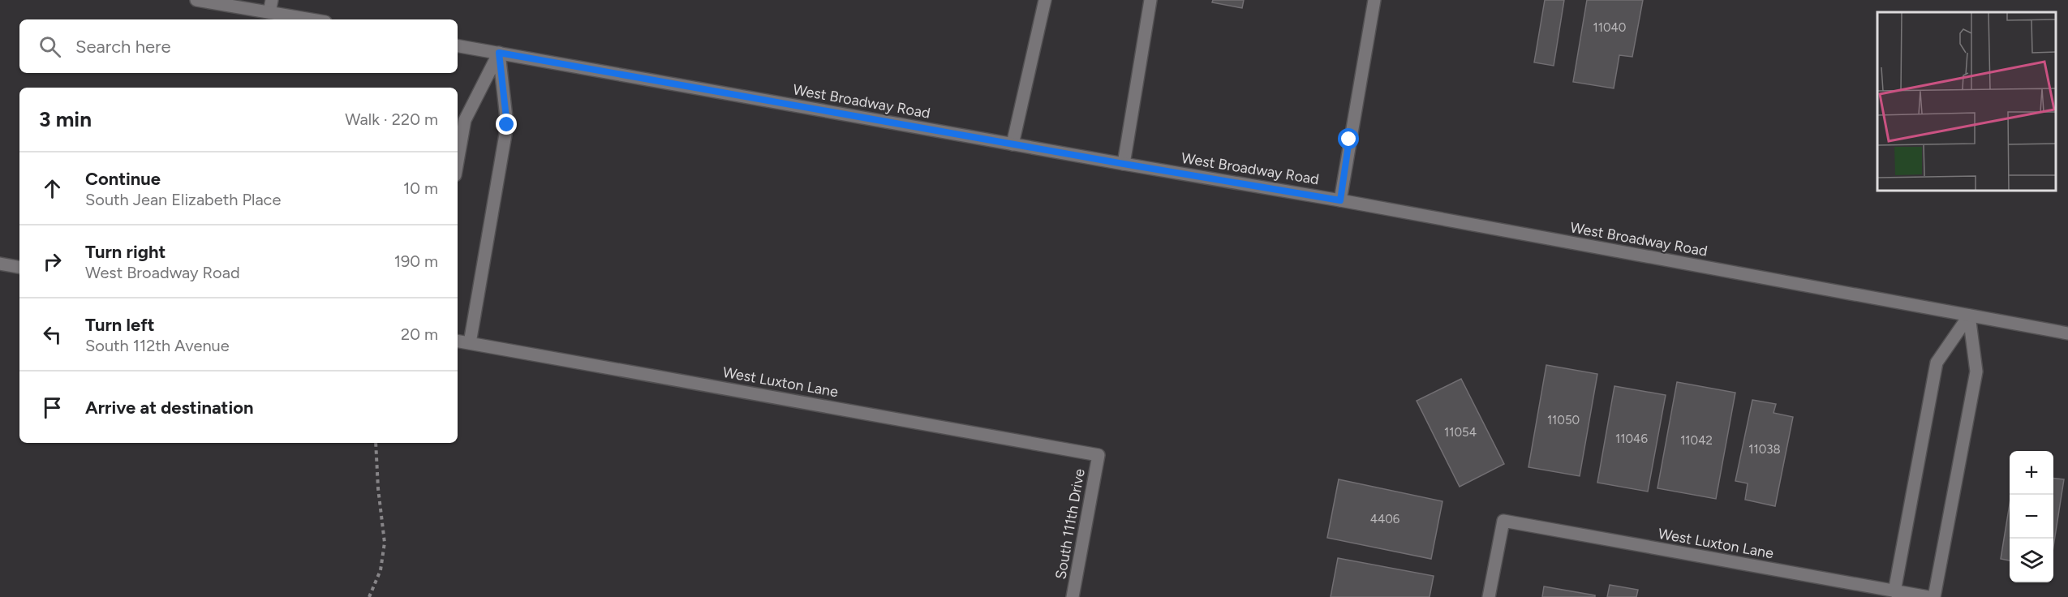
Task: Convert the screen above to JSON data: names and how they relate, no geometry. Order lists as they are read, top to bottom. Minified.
{"streets":{"street":["West Broadway Road","West Luxton Lane","South 111th Drive"]},"crossings":[["West Luxton Lane","South 111th Drive"]],"house_numbers":["11040","11050","11054","11046","11042","11038","4406"],"page":{"search":"Search here","heading":["3 min","Walk · 220 m"],"list":[["Continue","South Jean Elizabeth Place","10 m"],["Turn right","West Broadway Road","190 m"],["Turn left","South 112th Avenue","20 m"],"Arrive at destination"],"map_buttons":["+","−"]}}
